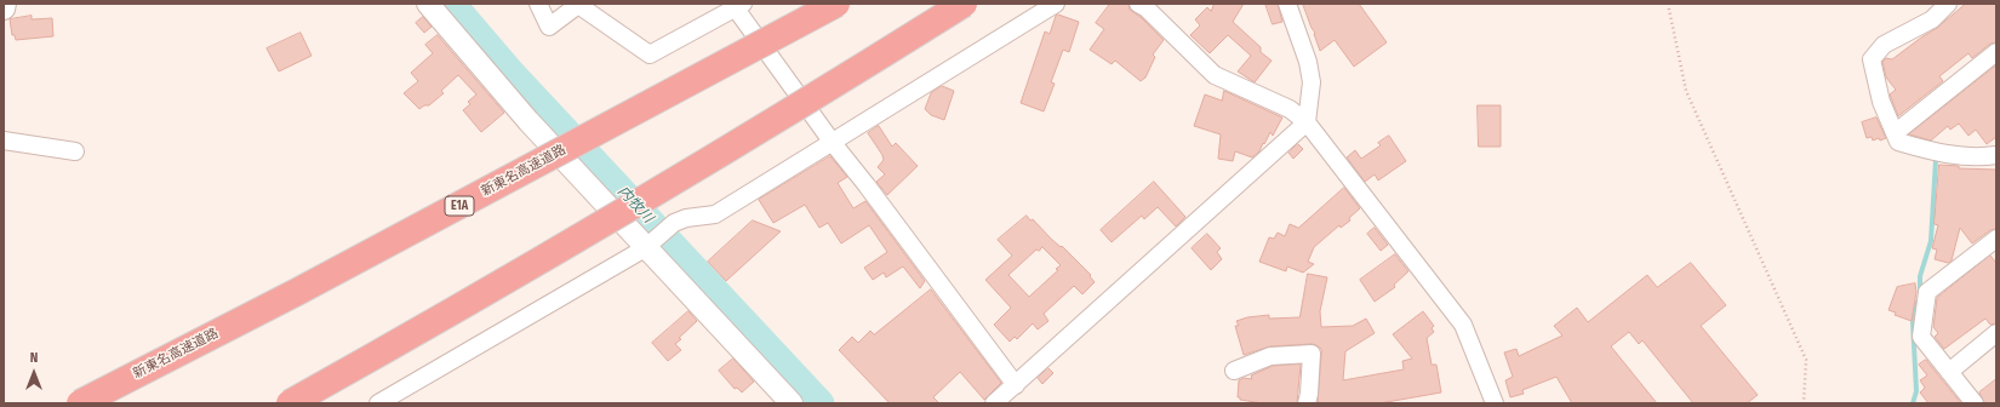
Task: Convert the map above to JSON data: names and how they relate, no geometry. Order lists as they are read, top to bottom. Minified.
{"streets":{"highway":["新東名高速道路","E1A"]},"water":["内牧川"],"north":"top"}
